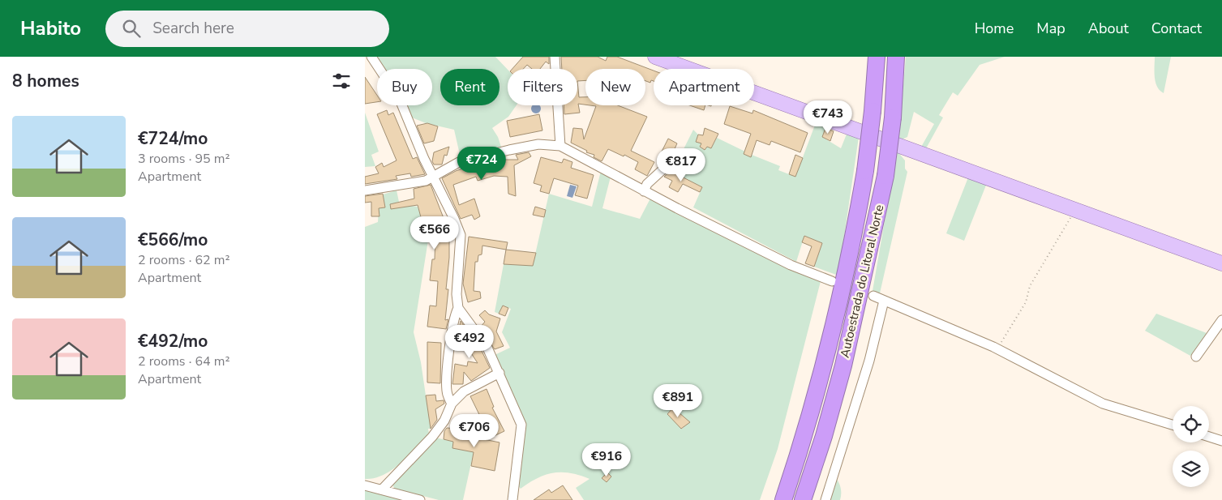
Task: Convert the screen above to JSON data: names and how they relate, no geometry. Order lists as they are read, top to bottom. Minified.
{"streets":{"highway":["Autoestrada do Litoral Norte"]},"page":{"header":"Habito","search":"Search here","nav":["Home","Map","About","Contact"],"heading":"8 homes","chip":["Buy","Rent","Filters","New","Apartment"],"price":["€743","€724","€817","€566","€492","€891","€706","€916"],"list":[{"name":"€724/mo","note":"3 rooms · 95 m² · Apartment"},{"name":"€566/mo","note":"2 rooms · 62 m² · Apartment"},{"name":"€492/mo","note":"2 rooms · 64 m² · Apartment"}]}}
